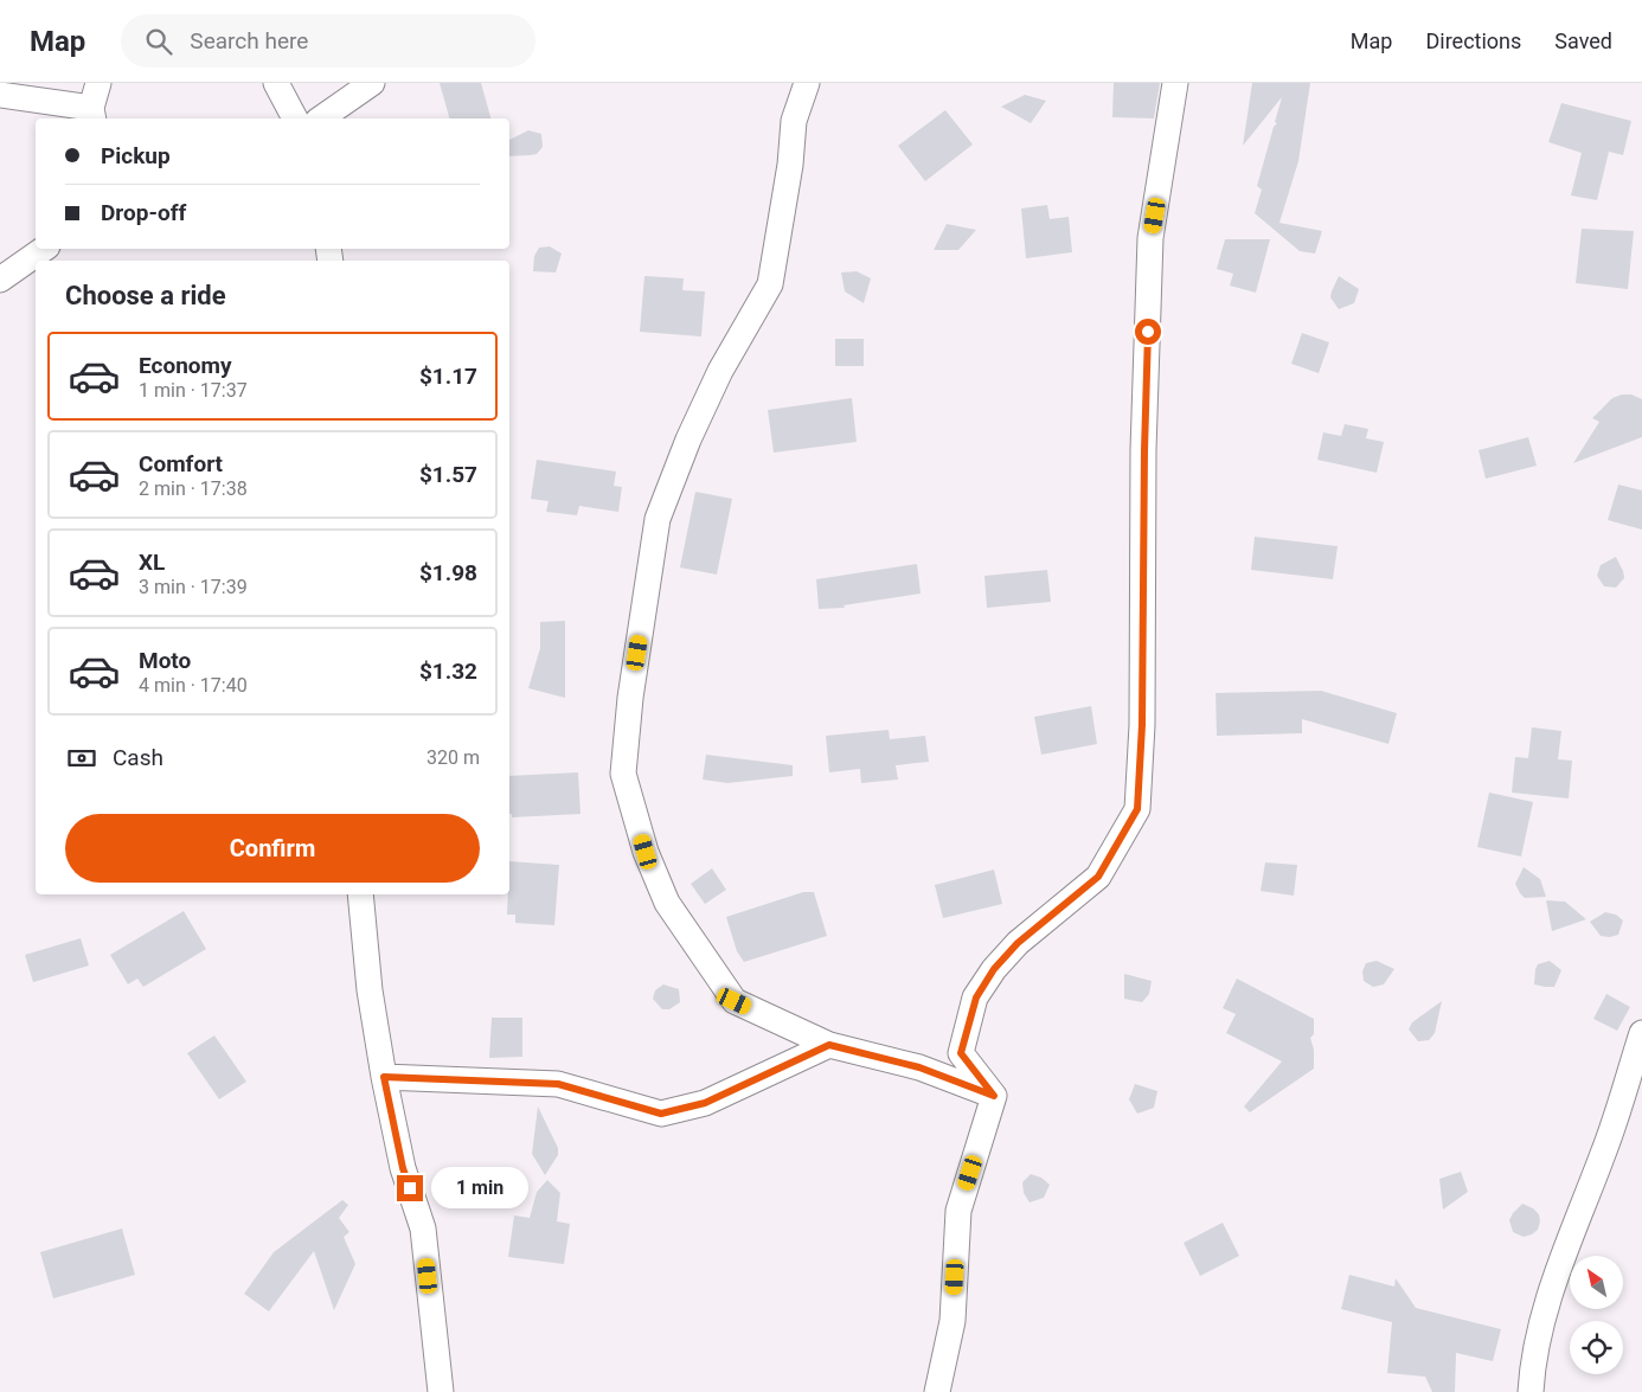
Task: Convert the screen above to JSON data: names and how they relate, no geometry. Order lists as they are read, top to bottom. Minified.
{"north":"top left","page":{"header":"Map","search":"Search here","nav":["Map","Directions","Saved"],"banner":["Pickup","Drop-off"],"heading":"Choose a ride","list":[{"name":"Economy","note":"1 min · 17:37","value":"$1.17"},{"name":"Comfort","note":"2 min · 17:38","value":"$1.57"},{"name":"XL","note":"3 min · 17:39","value":"$1.98"},{"name":"Moto","note":"4 min · 17:40","value":"$1.32"}],"pay":["Cash","320 m"],"buttons":"Confirm","bubble":"1 min"}}
